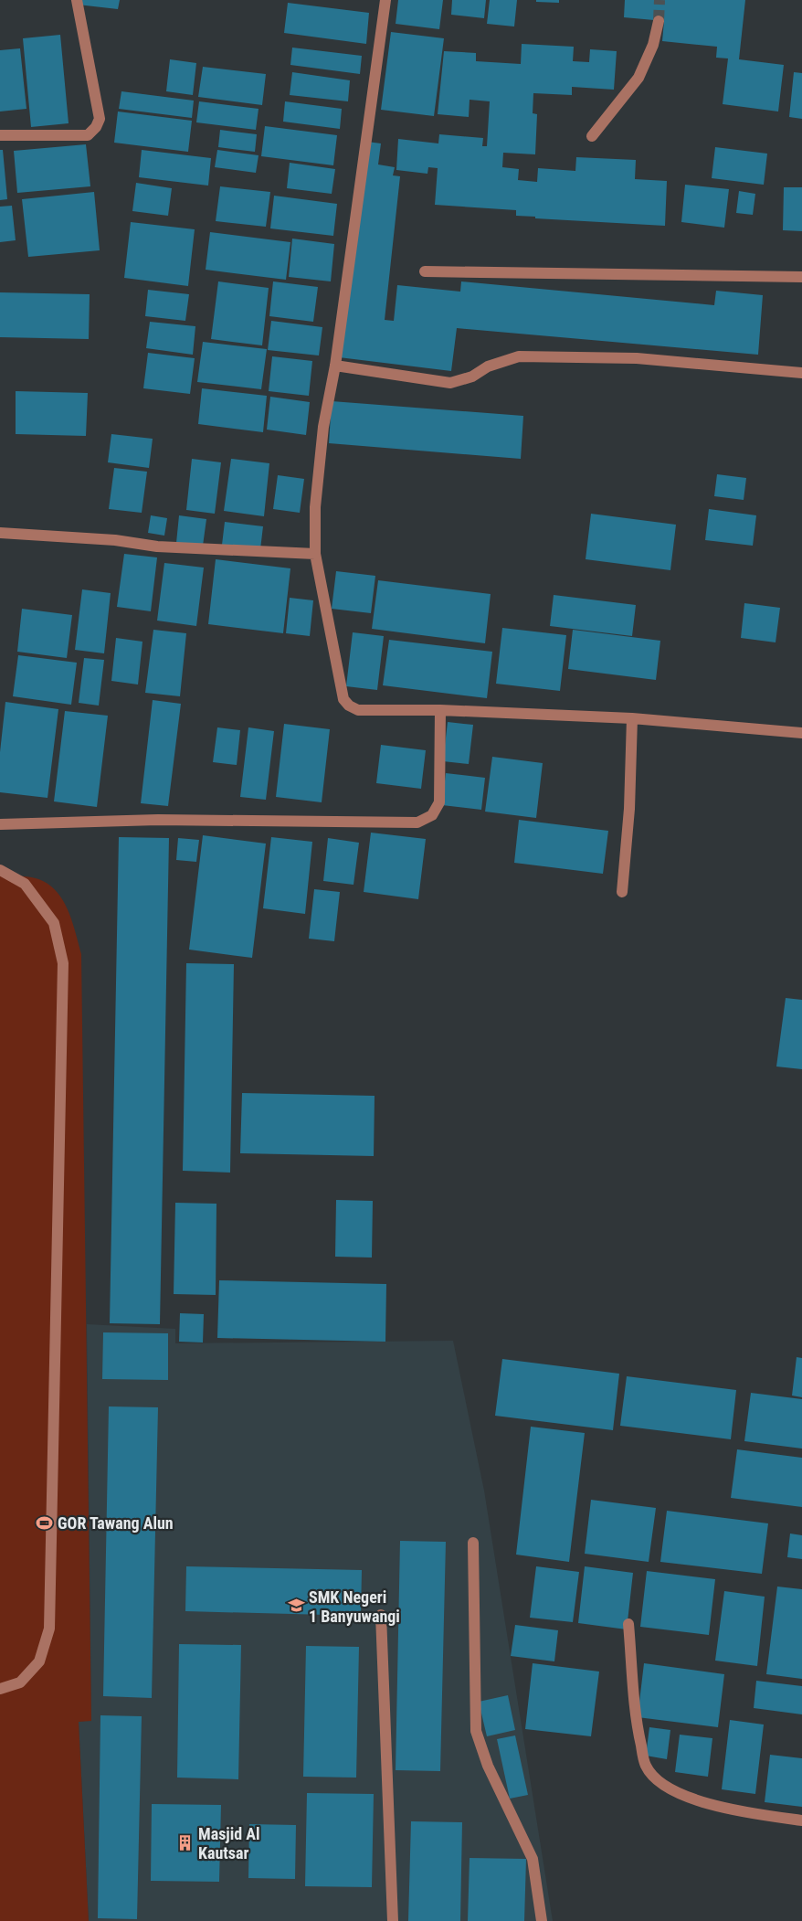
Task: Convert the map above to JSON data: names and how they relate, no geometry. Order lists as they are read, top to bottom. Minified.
{"places":{"sports":["GOR Tawang Alun"],"school or university":["SMK Negeri 1 Banyuwangi"],"building":["Masjid Al Kautsar"]}}
